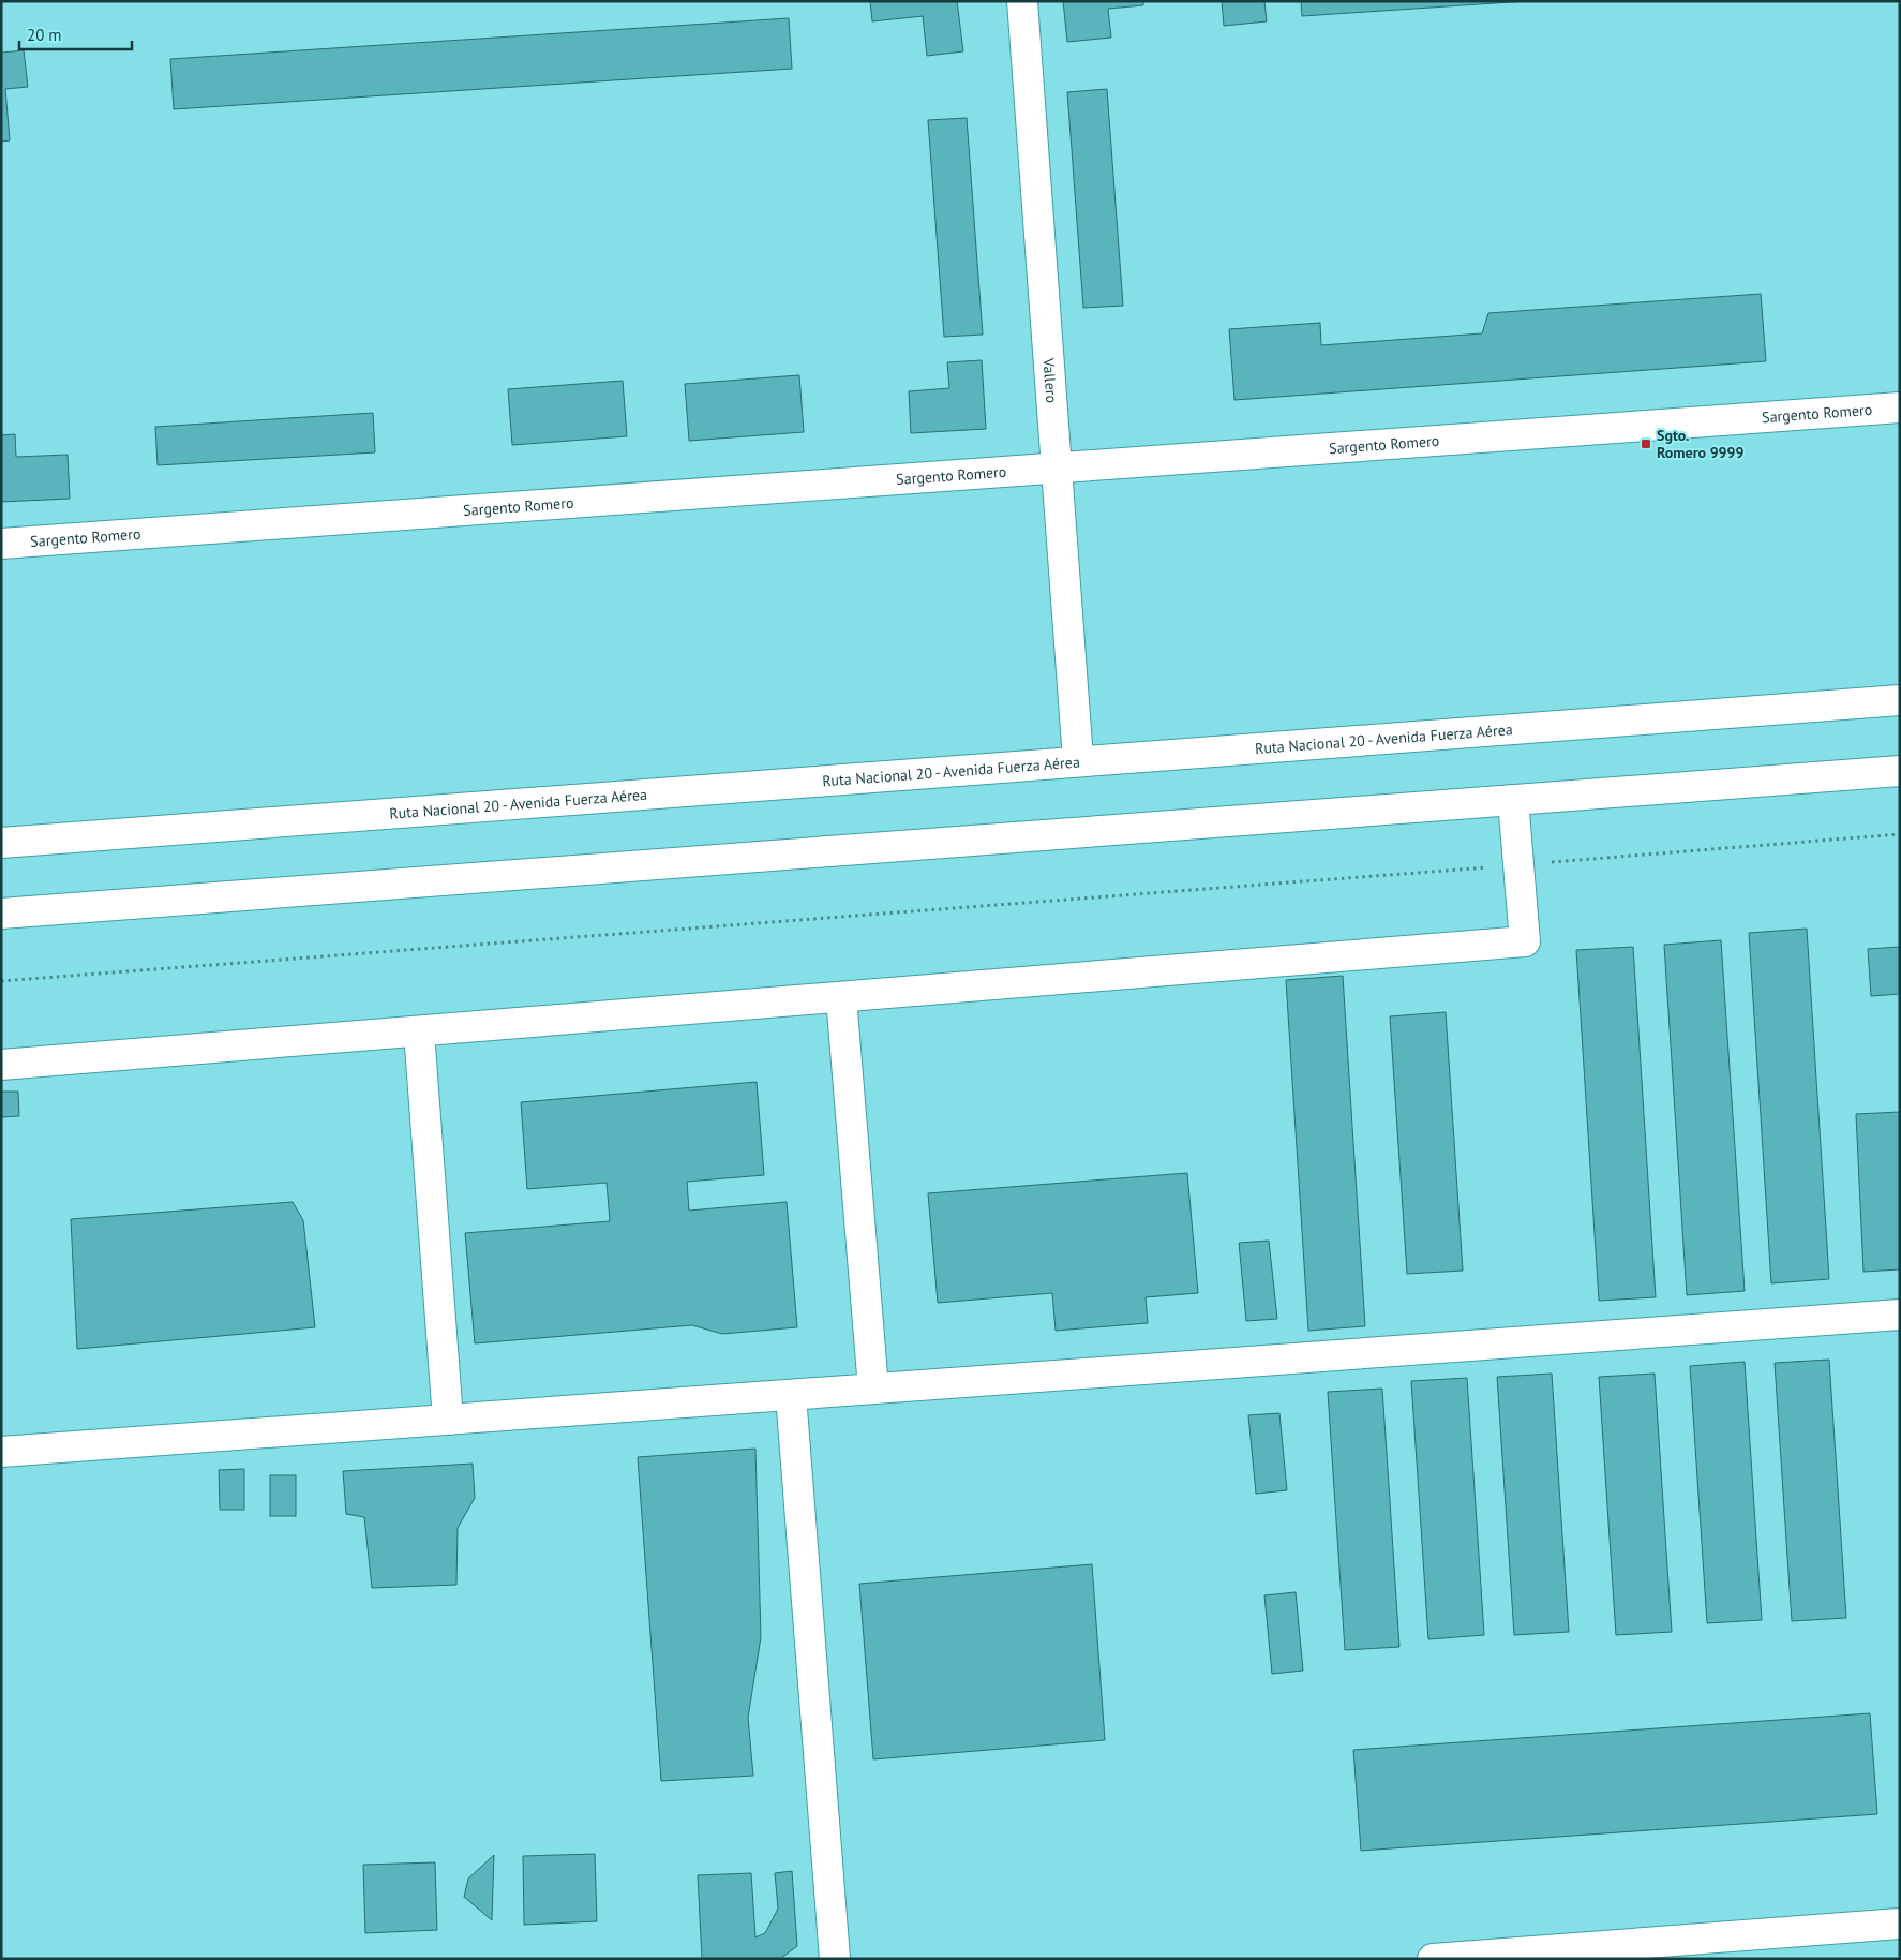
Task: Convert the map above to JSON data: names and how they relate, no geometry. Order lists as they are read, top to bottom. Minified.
{"streets":{"main road":["Vallero","Sargento Romero","Ruta Nacional 20 - Avenida Fuerza Aérea"]},"crossings":[["Vallero","Sargento Romero"],["Vallero","Ruta Nacional 20 - Avenida Fuerza Aérea"]],"places":{"transit":["Sgto. Romero 9999"]},"scale_bar":"20 m"}
